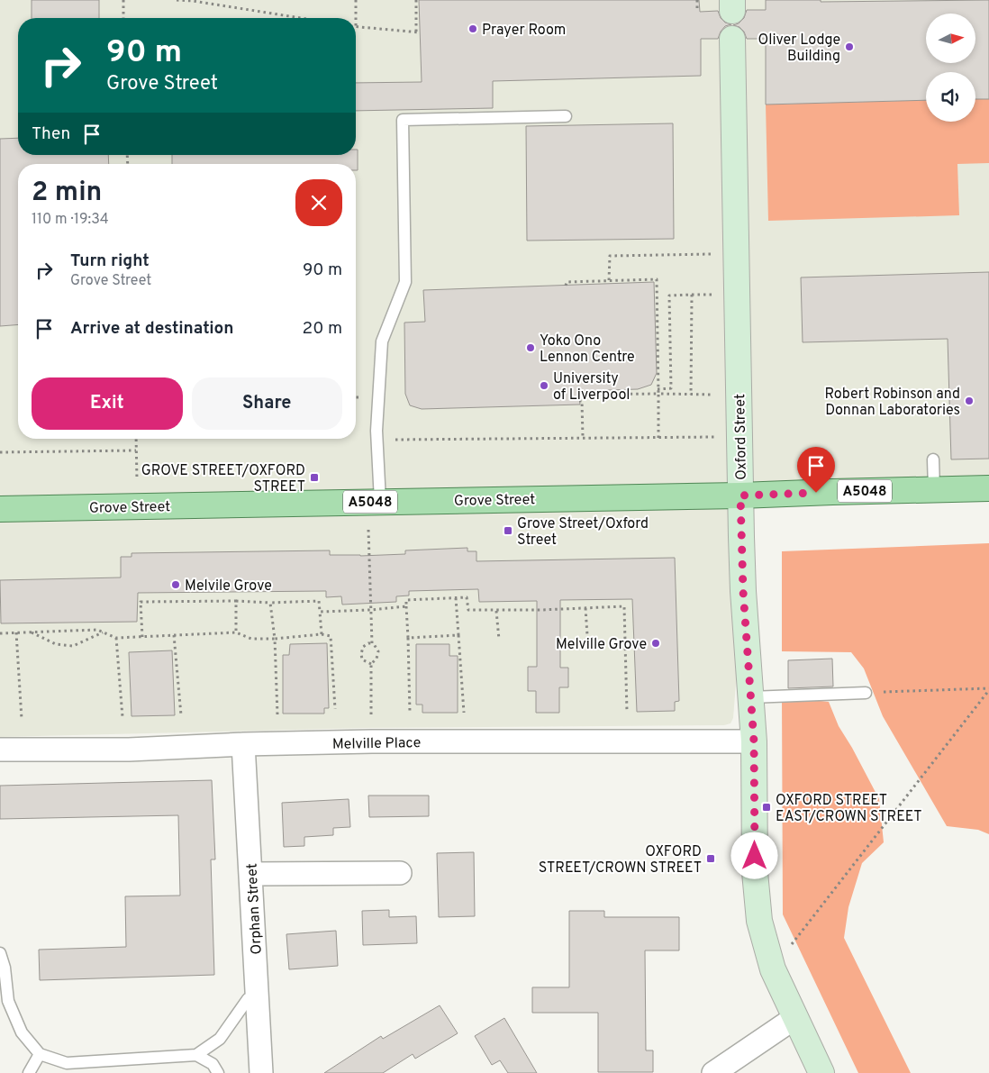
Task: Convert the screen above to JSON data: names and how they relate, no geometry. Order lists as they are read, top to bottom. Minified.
{"streets":{"main road":["A5048","Grove Street"],"street":["Oxford Street","Melville Place","Orphan Street"]},"crossings":[["Oxford Street","Grove Street"],["Oxford Street","Melville Place"],["Melville Place","Orphan Street"]],"places":{"other":["Prayer Room","Oliver Lodge Building","Yoko Ono Lennon Centre","University of Liverpool","Robert Robinson and Donnan Laboratories","Melvile Grove","Melville Grove"],"transit":["GROVE STREET/OXFORD STREET","Grove Street/Oxford Street","OXFORD STREET EAST/CROWN STREET","OXFORD STREET/CROWN STREET"]},"north":"right","page":{"turn":["90 m","Grove Street"],"then":"Then","heading":["2 min","110 m · 19:34"],"list":[{"name":"Turn right","note":"Grove Street","value":"90 m"},{"name":"Arrive at destination","value":"20 m"}],"buttons":["Exit","Share"]}}
